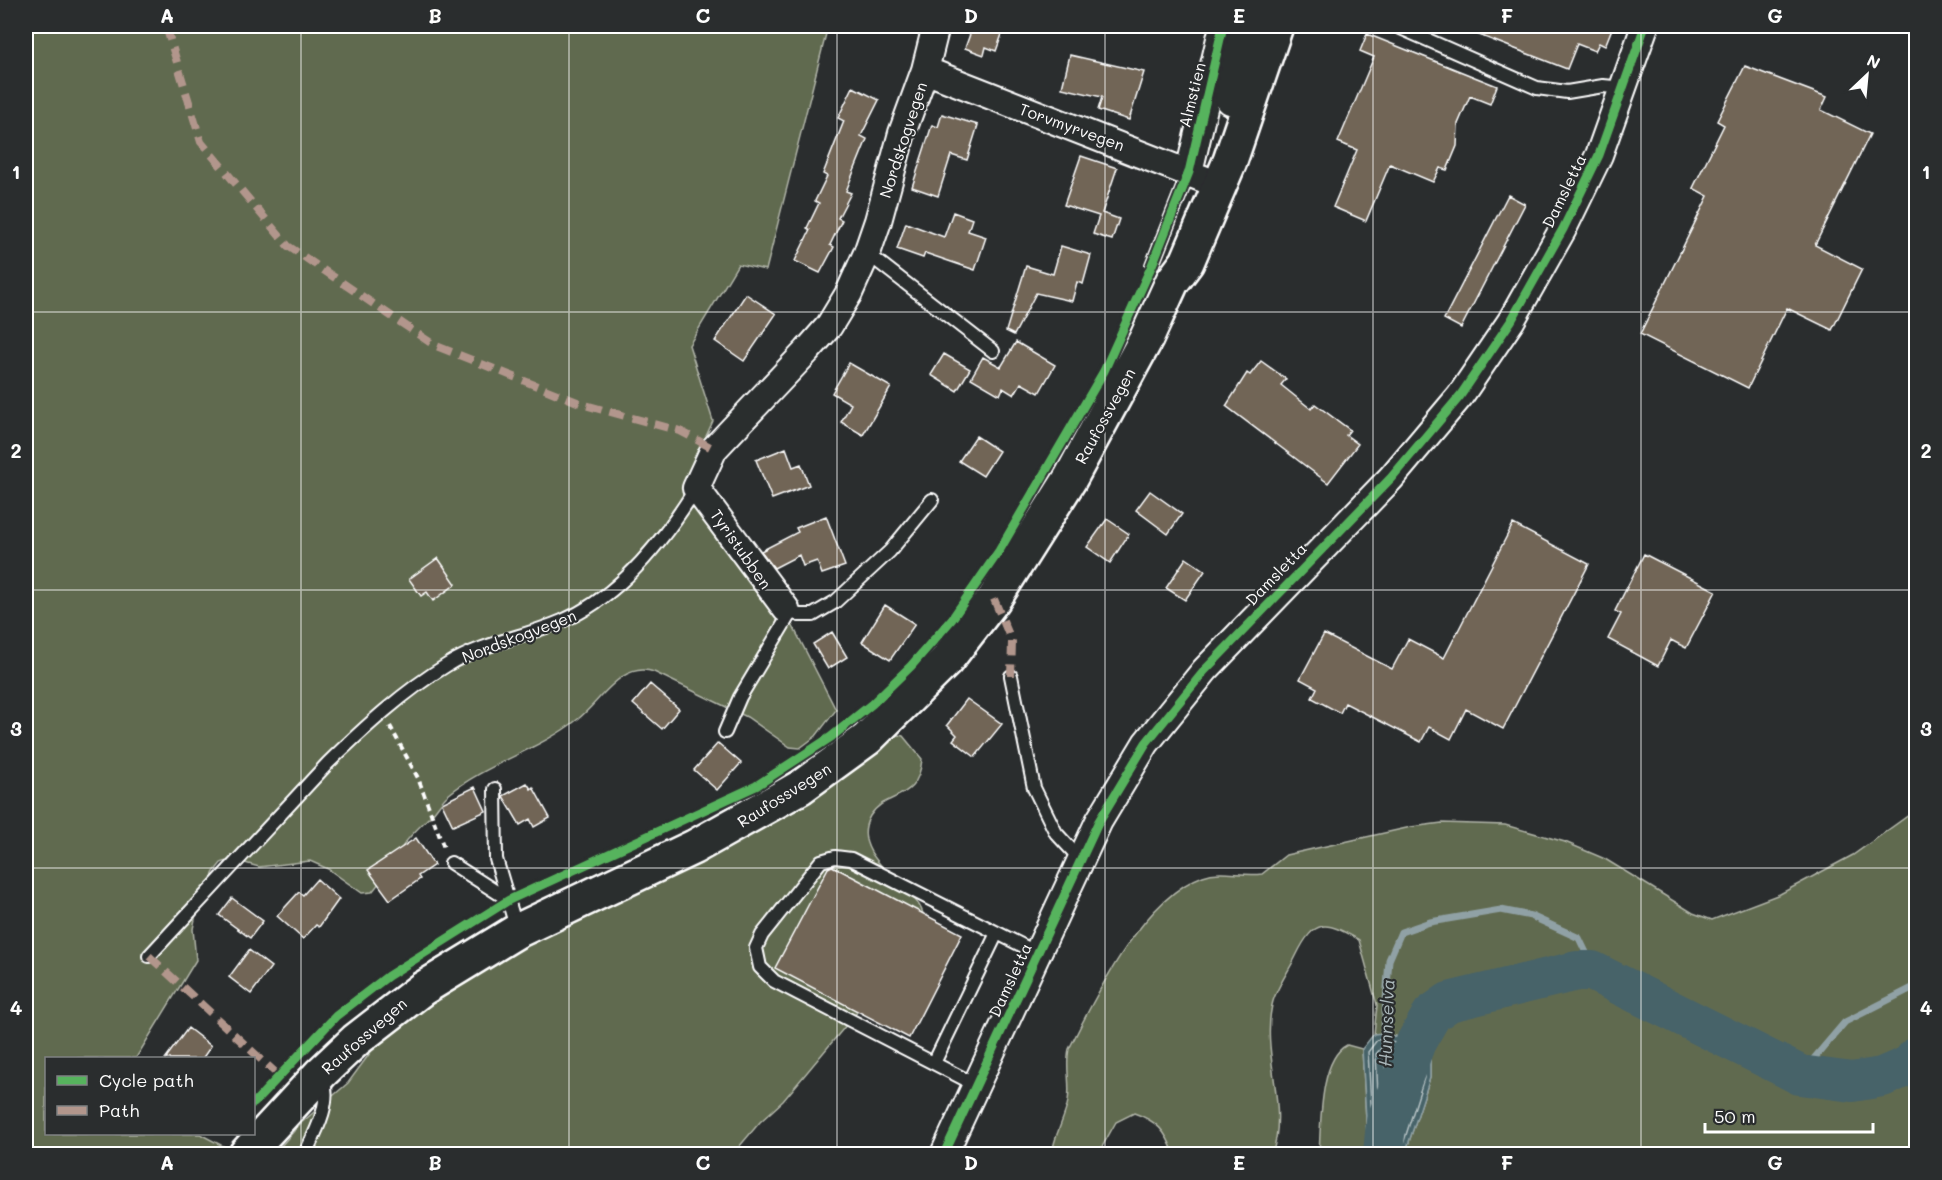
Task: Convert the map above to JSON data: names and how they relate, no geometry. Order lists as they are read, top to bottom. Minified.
{"streets":{"main road":["Raufossvegen"],"street":["Almstien","Torvmyrvegen","Nordskogvegen","Damsletta","Tyristubben"]},"crossings":[["Almstien","Torvmyrvegen"],["Almstien","Raufossvegen"],["Torvmyrvegen","Nordskogvegen"],["Torvmyrvegen","Raufossvegen"],["Nordskogvegen","Tyristubben"]],"water":["Hunnselva"],"legend":["Cycle path","Path"],"scale_bar":"50 m","north":"top right","grid":{"columns":["A","B","C","D","E","F","G"],"rows":["1","2","3","4"]}}
